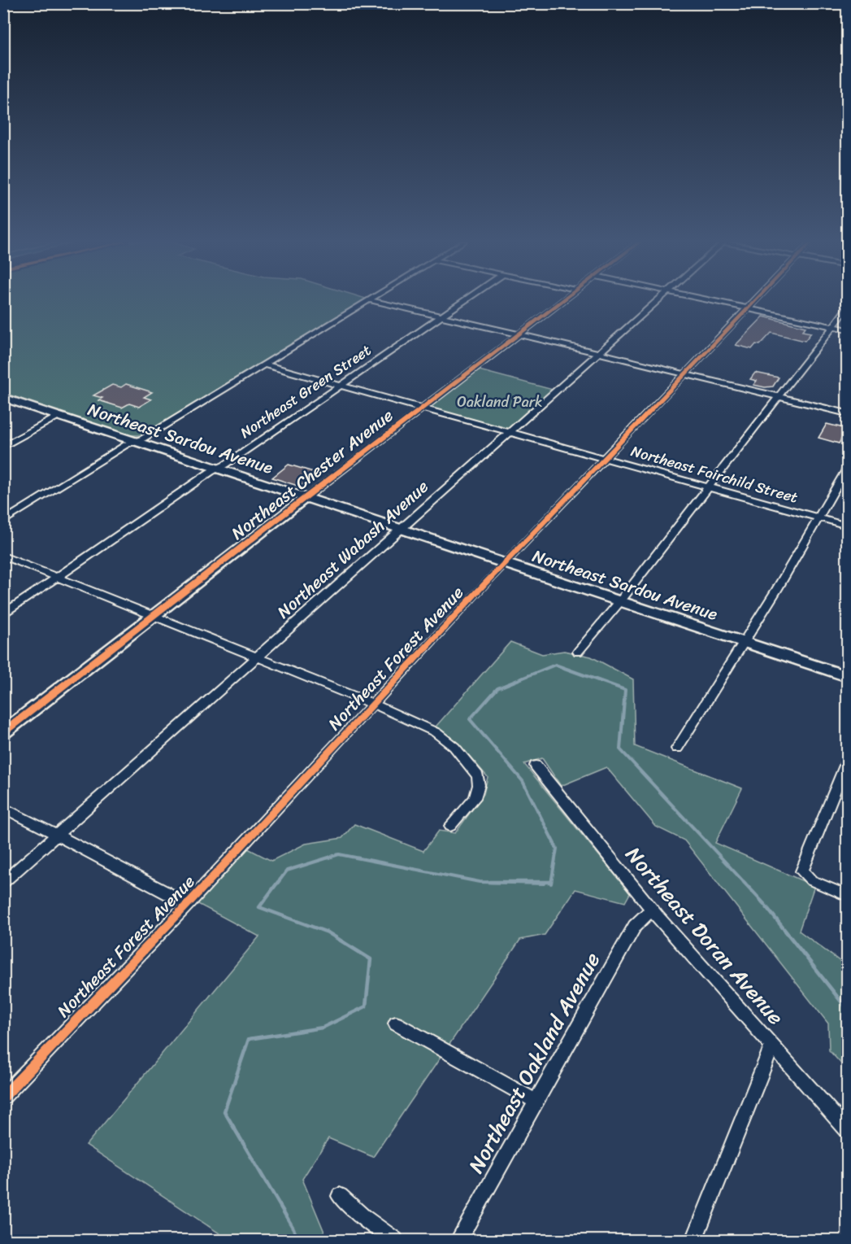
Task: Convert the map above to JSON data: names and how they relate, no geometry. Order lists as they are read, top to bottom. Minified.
{"streets":{"main road":["Northeast Sardou Avenue","Northeast Chester Avenue"],"street":["Northeast Green Street","Northeast Fairchild Street","Northeast Wabash Avenue","Northeast Forest Avenue","Northeast Doran Avenue","Northeast Oakland Avenue"]},"crossings":[["Northeast Green Street","Northeast Sardou Avenue"],["Northeast Green Street","Northeast Fairchild Street"],["Northeast Sardou Avenue","Northeast Chester Avenue"],["Northeast Sardou Avenue","Northeast Wabash Avenue"],["Northeast Sardou Avenue","Northeast Forest Avenue"],["Northeast Chester Avenue","Northeast Fairchild Street"],["Northeast Fairchild Street","Northeast Wabash Avenue"],["Northeast Fairchild Street","Northeast Forest Avenue"],["Northeast Doran Avenue","Northeast Oakland Avenue"]],"parks":["Oakland Park"]}
